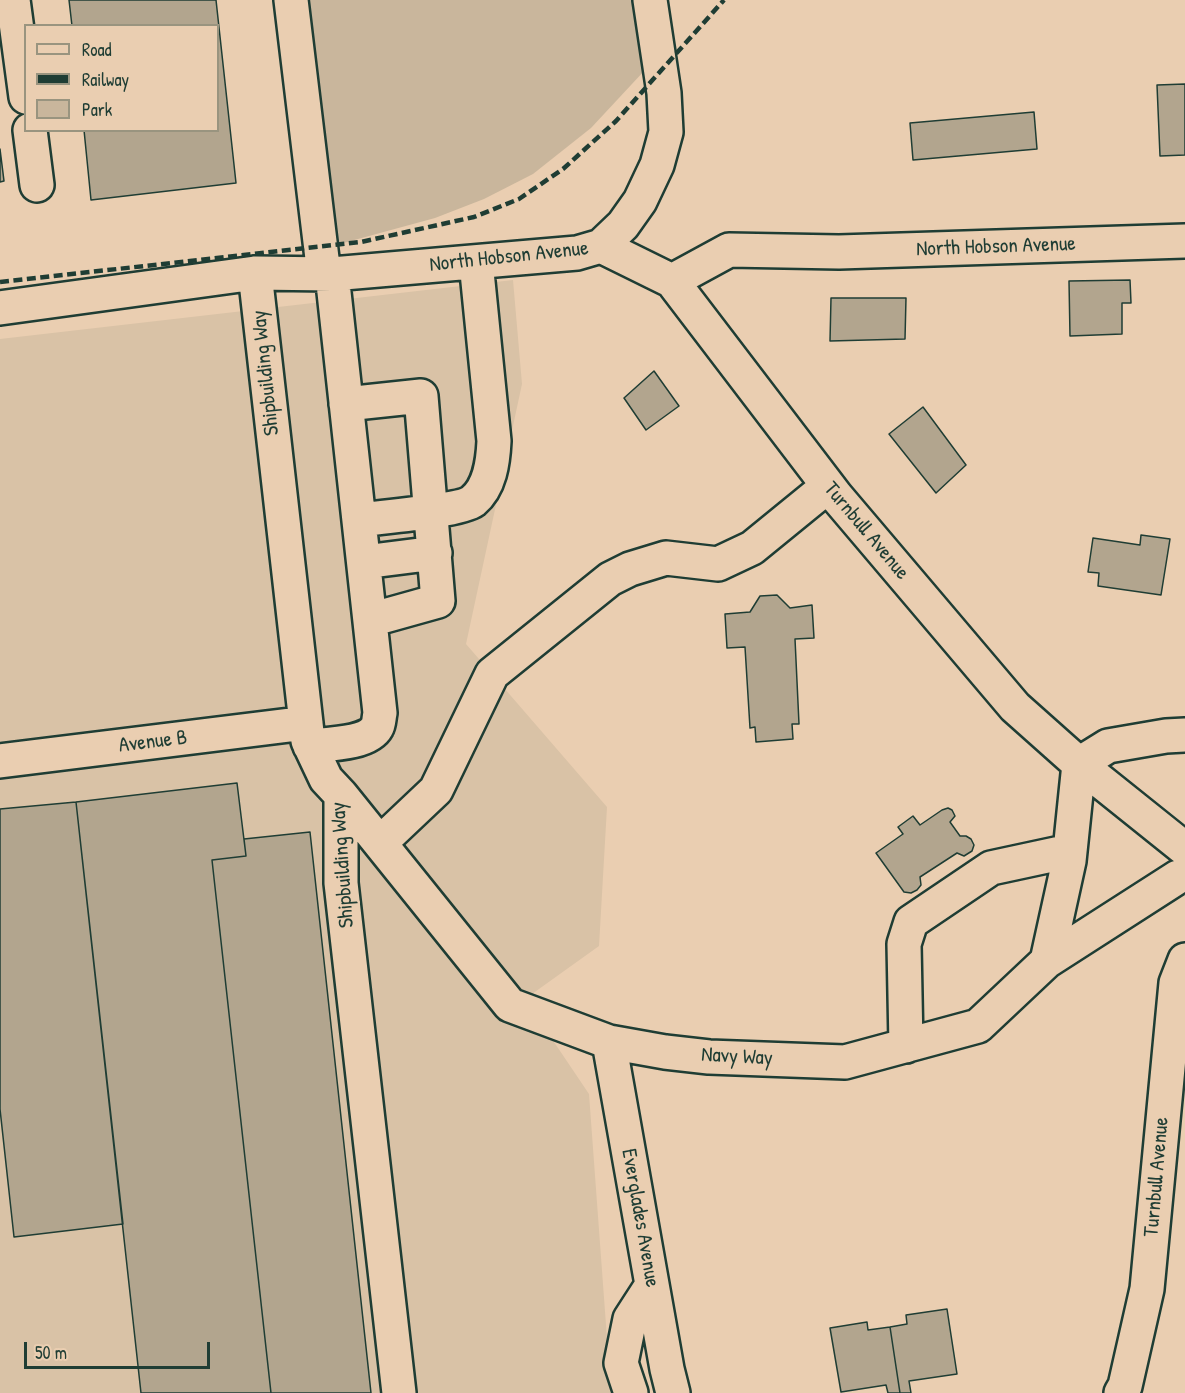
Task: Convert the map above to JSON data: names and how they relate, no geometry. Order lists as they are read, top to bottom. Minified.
{"streets":{"street":["North Hobson Avenue","Shipbuilding Way","Turnbull Avenue","Avenue B","Navy Way","Everglades Avenue"]},"crossings":[["North Hobson Avenue","Shipbuilding Way"],["North Hobson Avenue","Turnbull Avenue"],["Shipbuilding Way","Avenue B"],["Shipbuilding Way","Navy Way"],["Navy Way","Everglades Avenue"]],"legend":["Road","Railway","Park"],"scale_bar":"50 m"}
